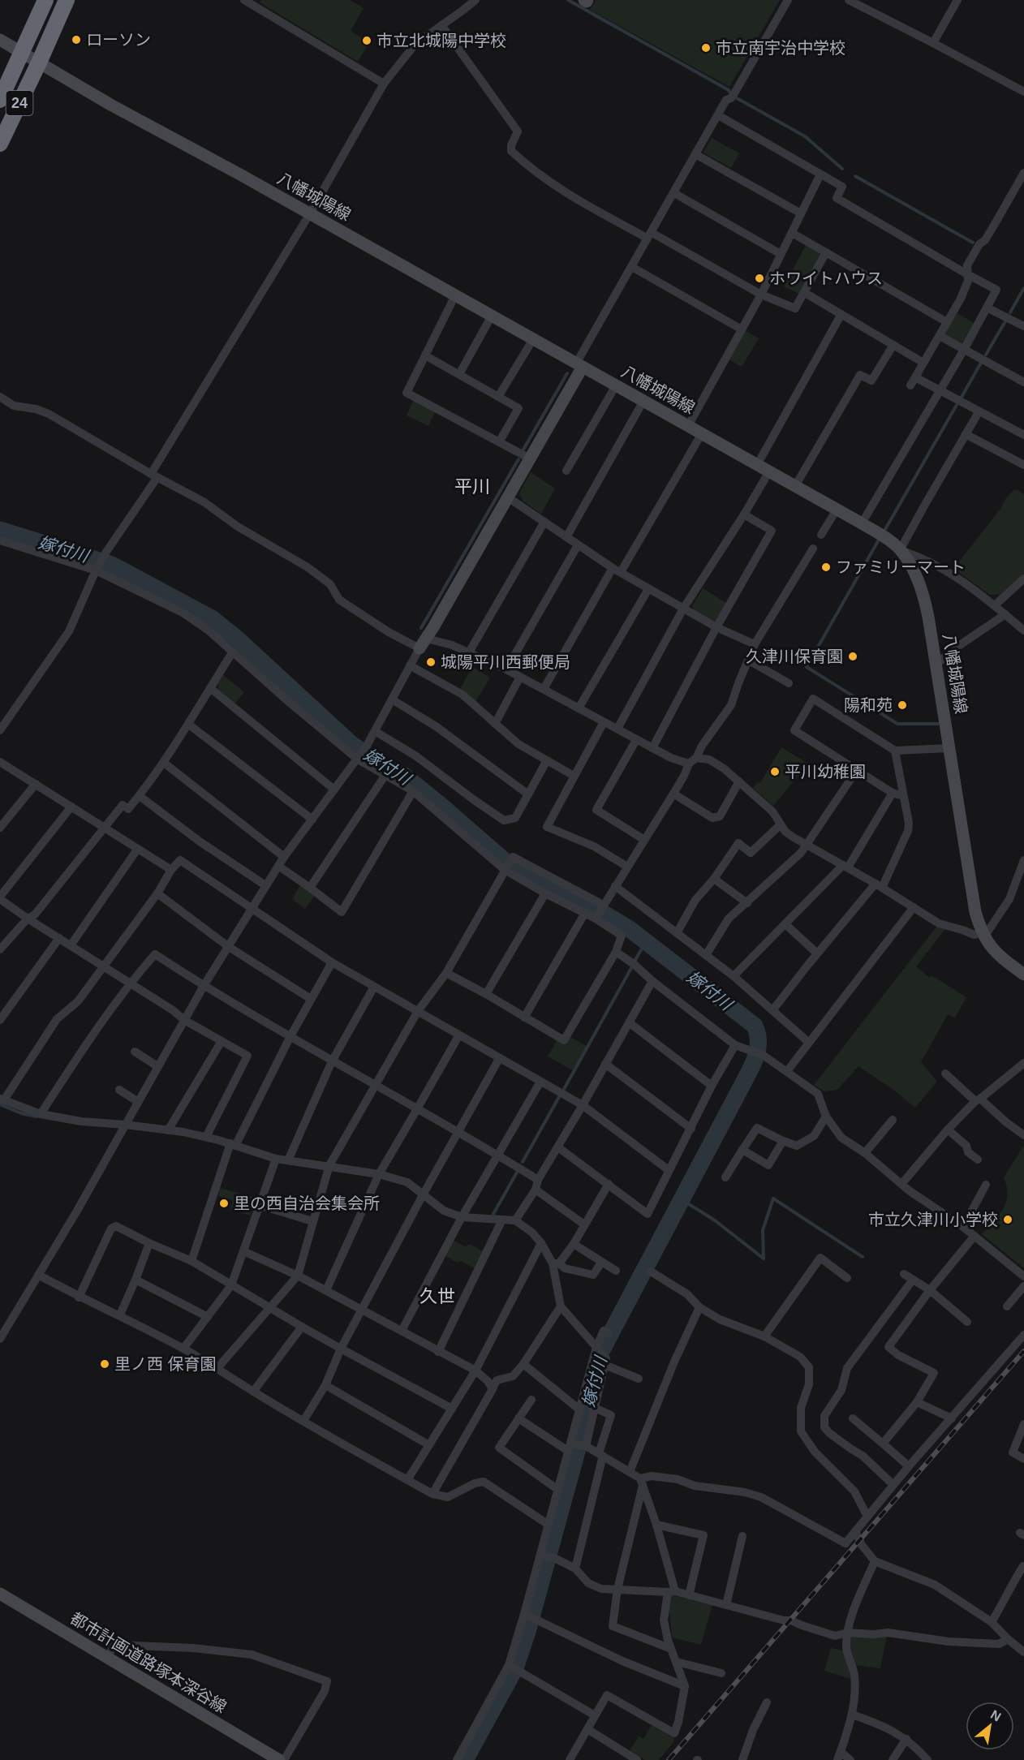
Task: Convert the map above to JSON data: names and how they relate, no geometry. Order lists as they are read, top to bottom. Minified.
{"streets":{"highway":["24"],"main road":["八幡城陽線","都市計画道路塚本深谷線"]},"crossings":[["24","八幡城陽線"]],"districts":["平川","久世"],"water":["嫁付川"],"places":["ローソン","市立北城陽中学校","市立南宇治中学校","ホワイトハウス","ファミリーマート","久津川保育園","城陽平川西郵便局","陽和苑","平川幼稚園","里の西自治会集会所","市立久津川小学校","里ノ西 保育園"],"north":"top right"}
